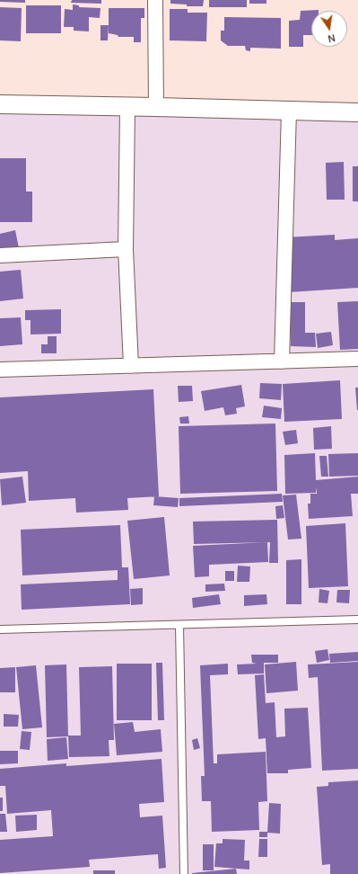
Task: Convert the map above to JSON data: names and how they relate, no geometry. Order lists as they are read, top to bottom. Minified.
{"north":"bottom"}
